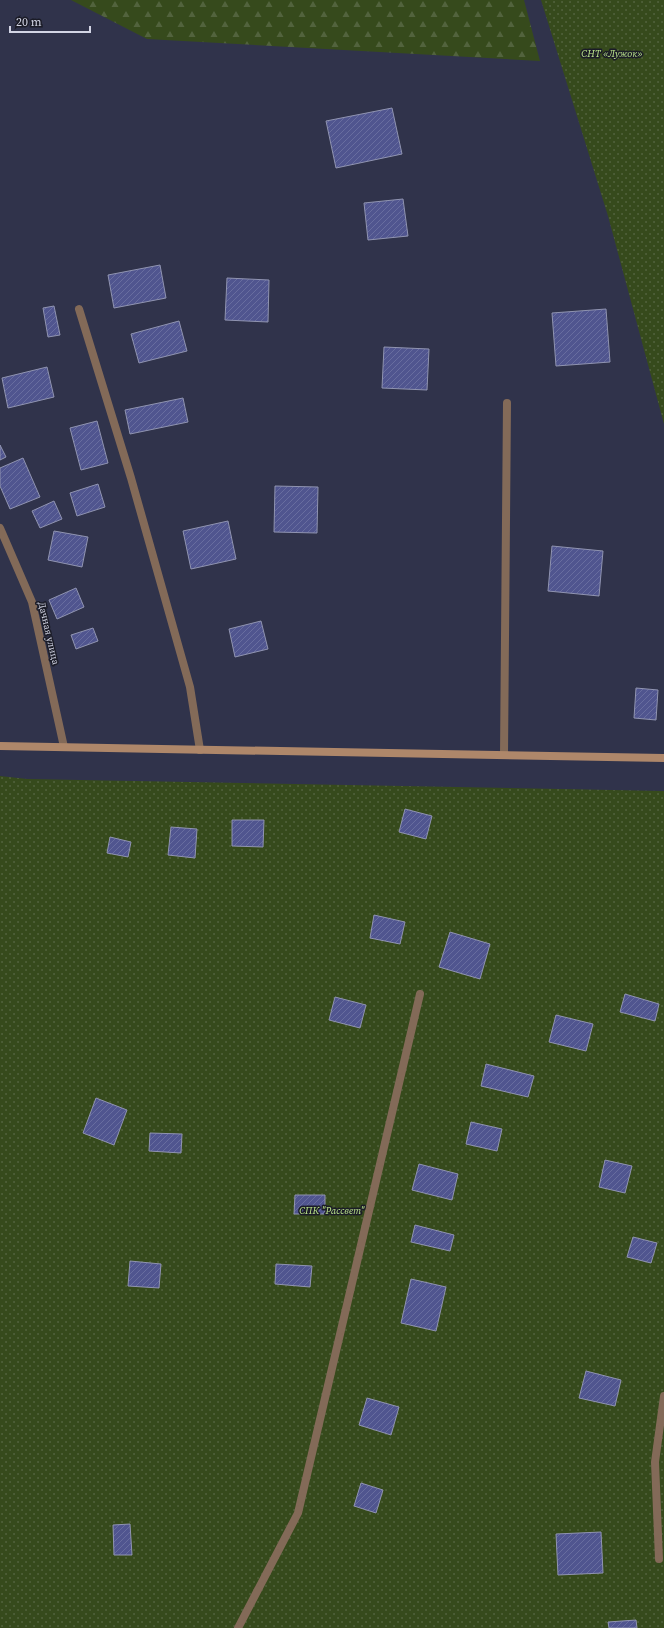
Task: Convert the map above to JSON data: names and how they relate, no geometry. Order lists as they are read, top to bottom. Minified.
{"streets":{"street":["Дачная улица"]},"parks":["СНТ «Лужок»","СПК \"Рассвет\""],"scale_bar":"20 m"}
